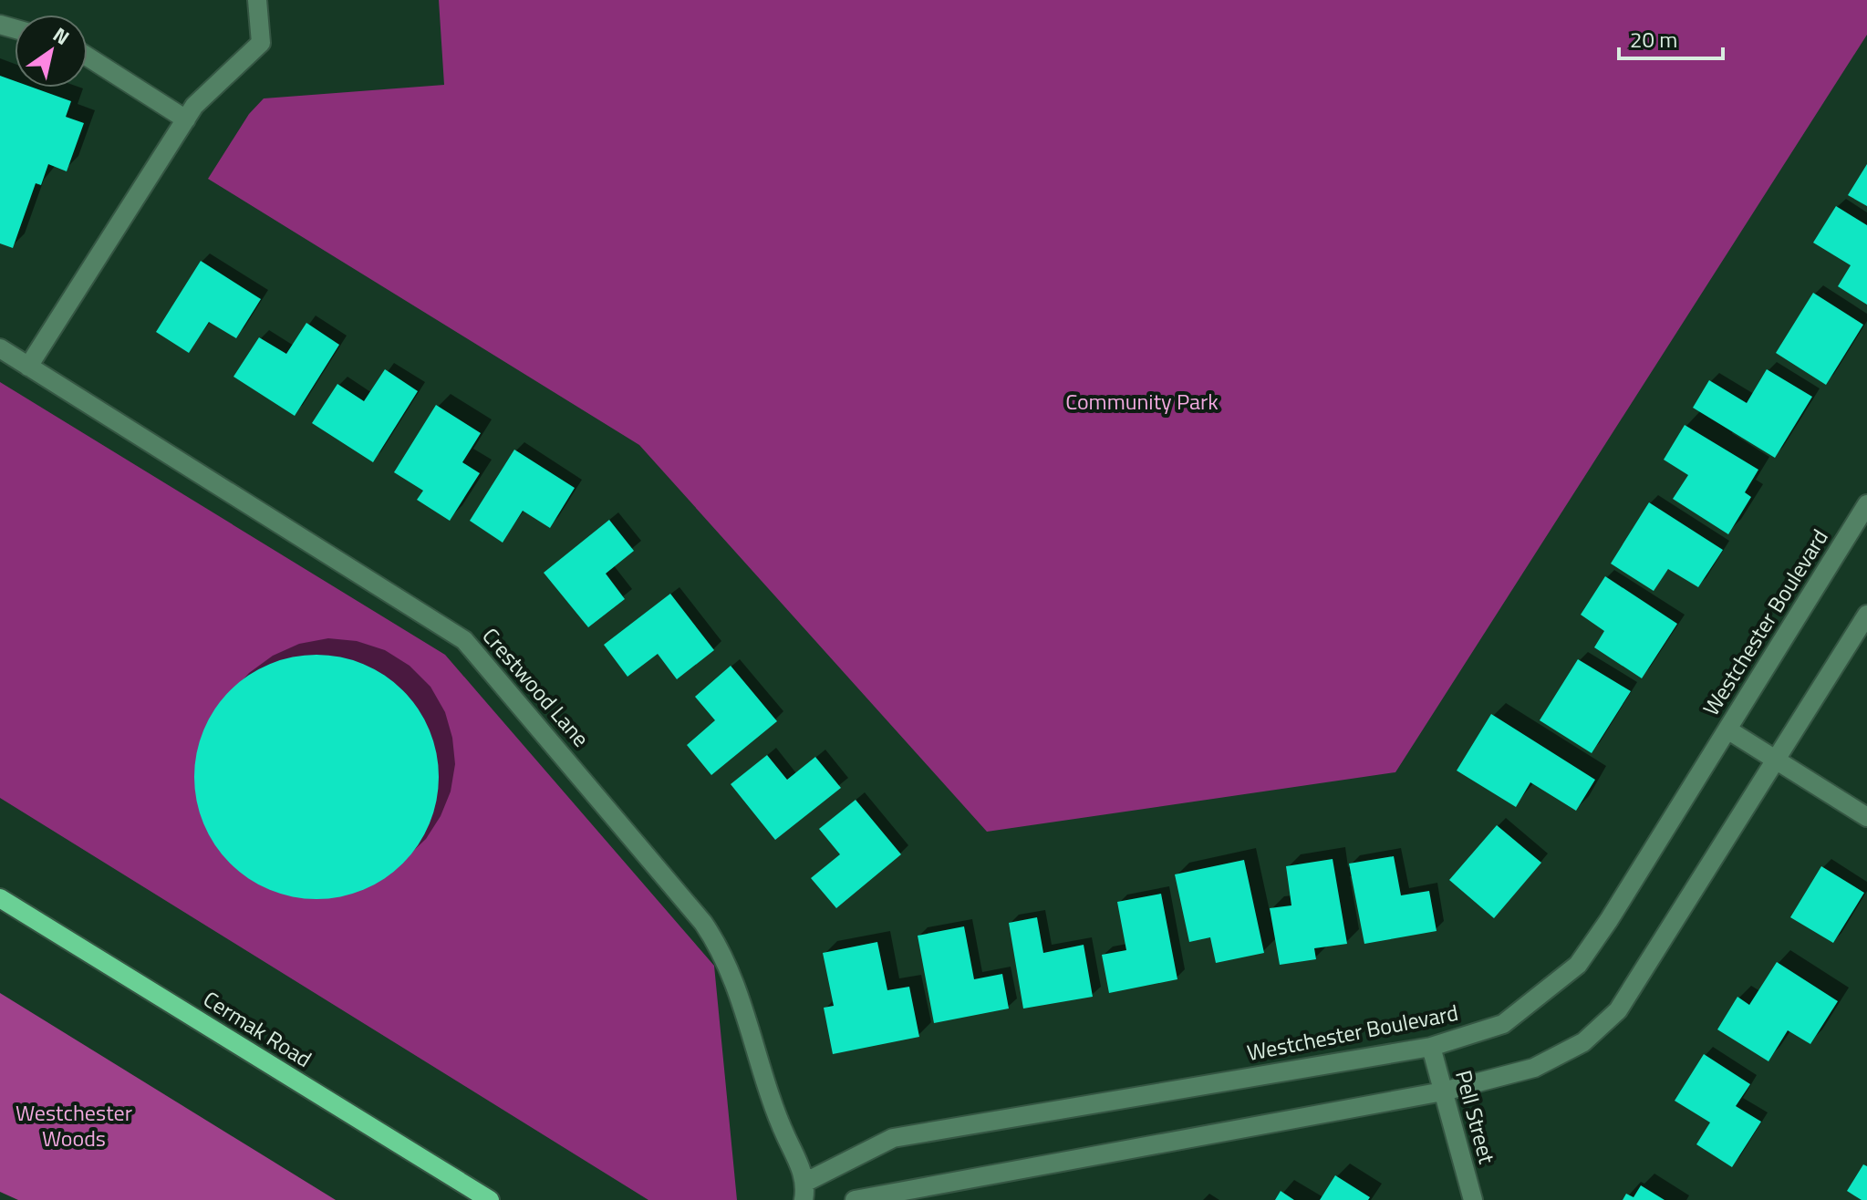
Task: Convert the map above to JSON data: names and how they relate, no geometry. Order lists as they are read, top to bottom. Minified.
{"streets":{"main road":["Cermak Road"],"street":["Westchester Boulevard","Crestwood Lane","Pell Street"]},"crossings":[["Westchester Boulevard","Crestwood Lane"],["Westchester Boulevard","Pell Street"]],"parks":["Community Park","Westchester Woods"],"scale_bar":"20 m","north":"top right"}
